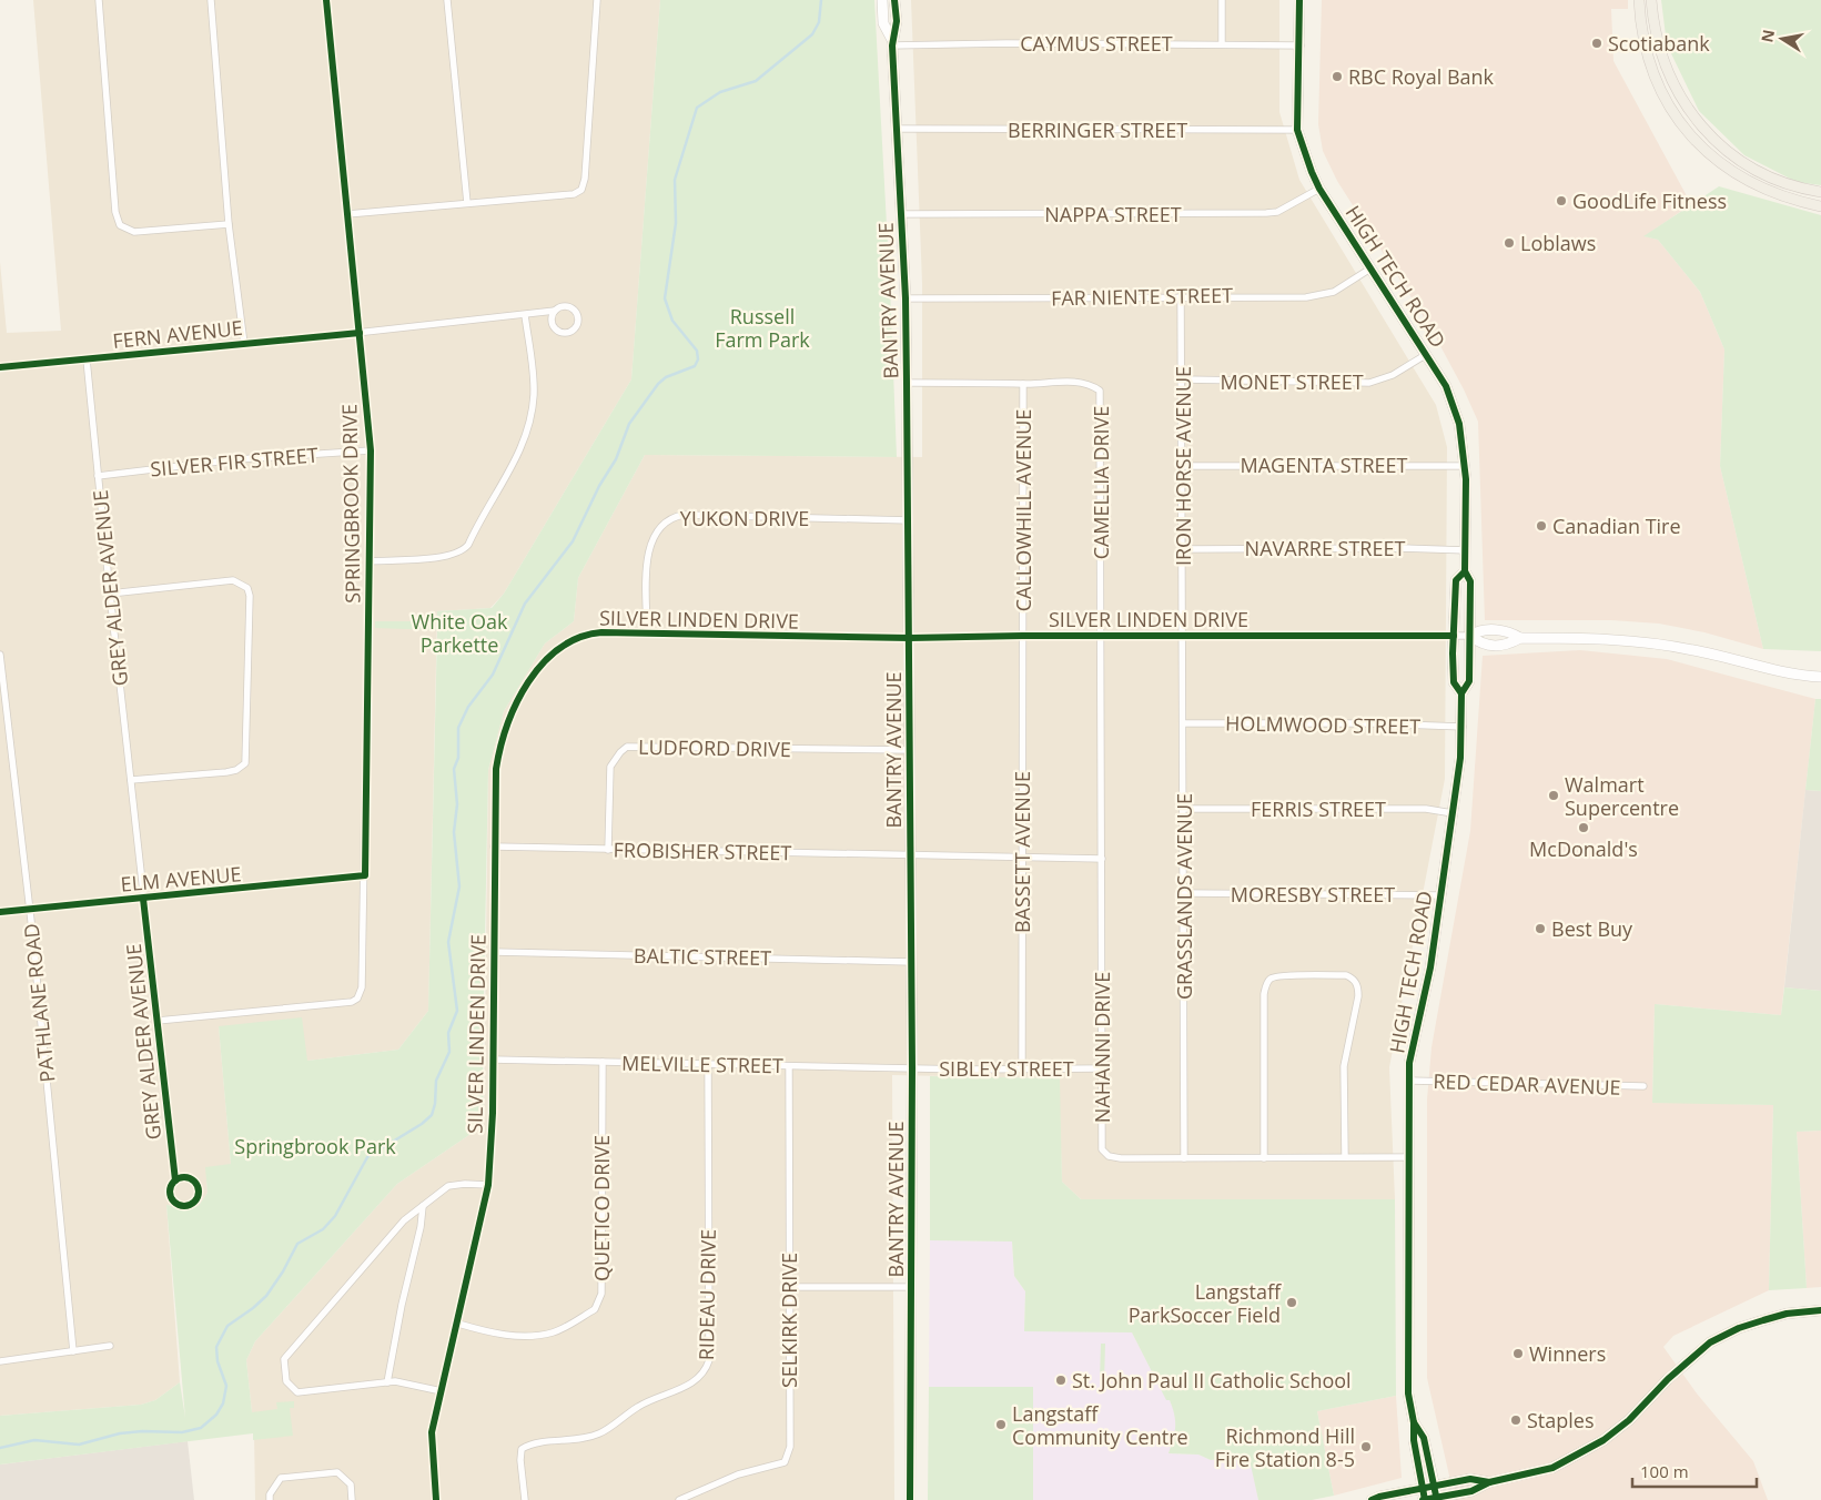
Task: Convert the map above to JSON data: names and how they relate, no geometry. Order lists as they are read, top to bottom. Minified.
{"streets":{"street":["CAYMUS STREET","BERRINGER STREET","NAPPA STREET","HIGH TECH ROAD","FAR NIENTE STREET","BANTRY AVENUE","FERN AVENUE","MONET STREET","SILVER FIR STREET","MAGENTA STREET","IRON HORSE AVENUE","CAMELLIA DRIVE","SPRINGBROOK DRIVE","CALLOWHILL AVENUE","YUKON DRIVE","NAVARRE STREET","GREY ALDER AVENUE","SILVER LINDEN DRIVE","HOLMWOOD STREET","LUDFORD DRIVE","FERRIS STREET","FROBISHER STREET","BASSETT AVENUE","ELM AVENUE","MORESBY STREET","GRASSLANDS AVENUE","BALTIC STREET","PATHLANE ROAD","NAHANNI DRIVE","MELVILLE STREET","SIBLEY STREET","RED CEDAR AVENUE","QUETICO DRIVE","RIDEAU DRIVE","SELKIRK DRIVE"]},"crossings":[["CAYMUS STREET","HIGH TECH ROAD"],["CAYMUS STREET","BANTRY AVENUE"],["BERRINGER STREET","HIGH TECH ROAD"],["BERRINGER STREET","BANTRY AVENUE"],["NAPPA STREET","HIGH TECH ROAD"],["NAPPA STREET","BANTRY AVENUE"],["HIGH TECH ROAD","FAR NIENTE STREET"],["HIGH TECH ROAD","MONET STREET"],["HIGH TECH ROAD","MAGENTA STREET"],["HIGH TECH ROAD","NAVARRE STREET"],["HIGH TECH ROAD","SILVER LINDEN DRIVE"],["HIGH TECH ROAD","HOLMWOOD STREET"],["HIGH TECH ROAD","FERRIS STREET"],["HIGH TECH ROAD","MORESBY STREET"],["HIGH TECH ROAD","NAHANNI DRIVE"],["HIGH TECH ROAD","RED CEDAR AVENUE"],["FAR NIENTE STREET","BANTRY AVENUE"],["FAR NIENTE STREET","IRON HORSE AVENUE"],["BANTRY AVENUE","CAMELLIA DRIVE"],["BANTRY AVENUE","YUKON DRIVE"],["BANTRY AVENUE","SILVER LINDEN DRIVE"],["BANTRY AVENUE","LUDFORD DRIVE"],["BANTRY AVENUE","FROBISHER STREET"],["BANTRY AVENUE","BALTIC STREET"],["BANTRY AVENUE","MELVILLE STREET"],["BANTRY AVENUE","SIBLEY STREET"],["FERN AVENUE","SPRINGBROOK DRIVE"],["FERN AVENUE","GREY ALDER AVENUE"],["MONET STREET","IRON HORSE AVENUE"],["SILVER FIR STREET","SPRINGBROOK DRIVE"],["SILVER FIR STREET","GREY ALDER AVENUE"],["MAGENTA STREET","IRON HORSE AVENUE"],["IRON HORSE AVENUE","NAVARRE STREET"],["IRON HORSE AVENUE","SILVER LINDEN DRIVE"],["IRON HORSE AVENUE","GRASSLANDS AVENUE"],["CAMELLIA DRIVE","CALLOWHILL AVENUE"],["CAMELLIA DRIVE","SILVER LINDEN DRIVE"],["CAMELLIA DRIVE","NAHANNI DRIVE"],["SPRINGBROOK DRIVE","GREY ALDER AVENUE"],["SPRINGBROOK DRIVE","ELM AVENUE"],["CALLOWHILL AVENUE","SILVER LINDEN DRIVE"],["CALLOWHILL AVENUE","BASSETT AVENUE"],["YUKON DRIVE","SILVER LINDEN DRIVE"],["GREY ALDER AVENUE","ELM AVENUE"],["SILVER LINDEN DRIVE","FROBISHER STREET"],["SILVER LINDEN DRIVE","BASSETT AVENUE"],["SILVER LINDEN DRIVE","GRASSLANDS AVENUE"],["SILVER LINDEN DRIVE","BALTIC STREET"],["SILVER LINDEN DRIVE","NAHANNI DRIVE"],["SILVER LINDEN DRIVE","MELVILLE STREET"],["SILVER LINDEN DRIVE","QUETICO DRIVE"],["HOLMWOOD STREET","GRASSLANDS AVENUE"],["LUDFORD DRIVE","FROBISHER STREET"],["FERRIS STREET","GRASSLANDS AVENUE"],["FROBISHER STREET","BASSETT AVENUE"],["FROBISHER STREET","NAHANNI DRIVE"],["BASSETT AVENUE","SIBLEY STREET"],["ELM AVENUE","PATHLANE ROAD"],["MORESBY STREET","GRASSLANDS AVENUE"],["GRASSLANDS AVENUE","NAHANNI DRIVE"],["NAHANNI DRIVE","SIBLEY STREET"],["MELVILLE STREET","SIBLEY STREET"],["MELVILLE STREET","QUETICO DRIVE"],["MELVILLE STREET","RIDEAU DRIVE"],["MELVILLE STREET","SELKIRK DRIVE"]],"parks":["Russell Farm Park","White Oak Parkette","Springbrook Park"],"places":["Scotiabank","RBC Royal Bank","GoodLife Fitness","Loblaws","Canadian Tire","Walmart Supercentre","McDonald's","Best Buy","Langstaff ParkSoccer Field","Winners","St. John Paul II Catholic School","Staples","Langstaff Community Centre","Richmond Hill Fire Station 8-5"],"scale_bar":"100 m","north":"left"}
